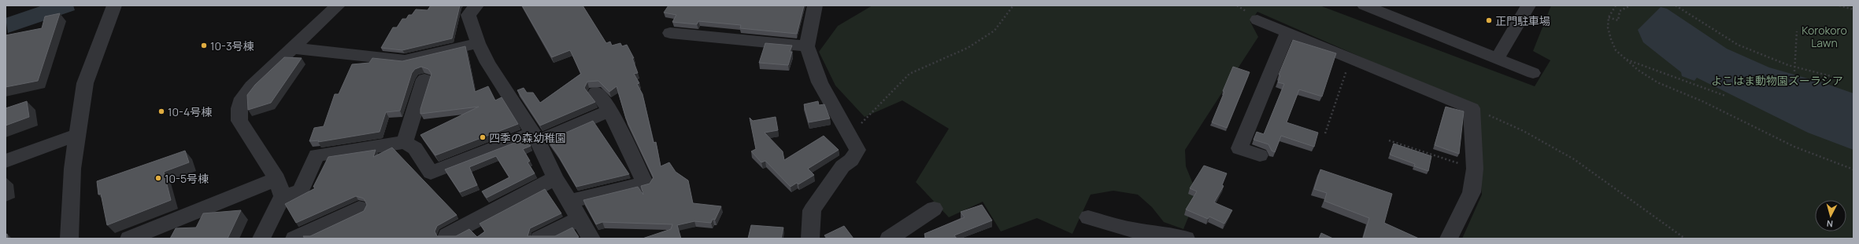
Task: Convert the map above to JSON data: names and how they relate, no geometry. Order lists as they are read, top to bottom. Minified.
{"parks":["Korokoro Lawn","よこはま動物園ズーラシア"],"places":["正門駐車場","10-3号棟","10-4号棟","四季の森幼稚園","10-5号棟"],"north":"bottom"}
